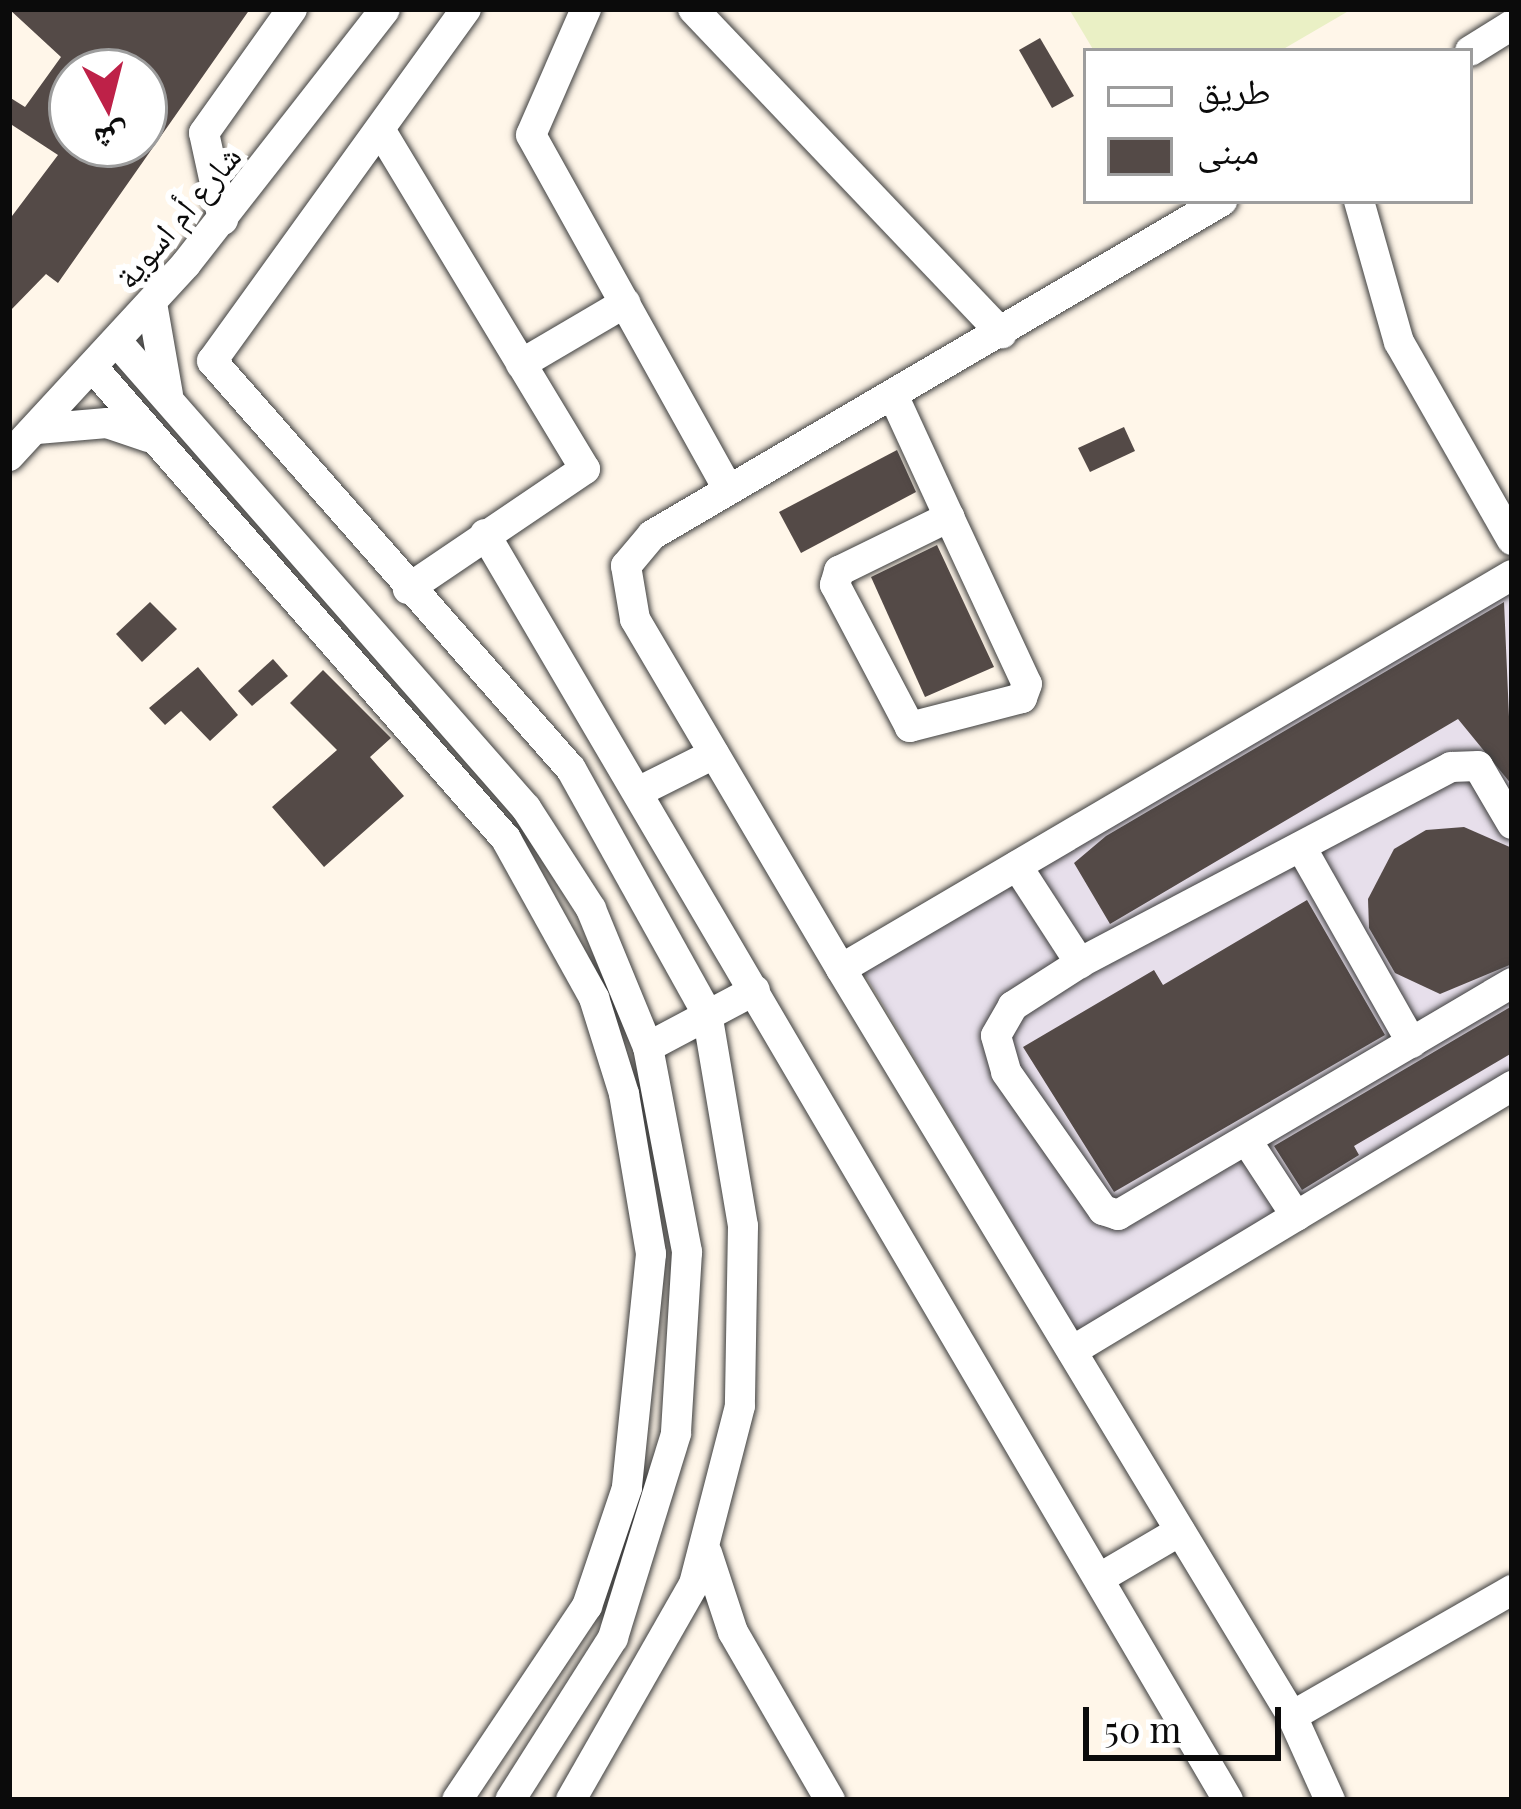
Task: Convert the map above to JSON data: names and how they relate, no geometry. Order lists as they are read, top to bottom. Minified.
{"streets":{"street":["شارع أم اسوية"]},"legend":["طريق","مبنى"],"scale_bar":"50 m","north":"bottom"}
